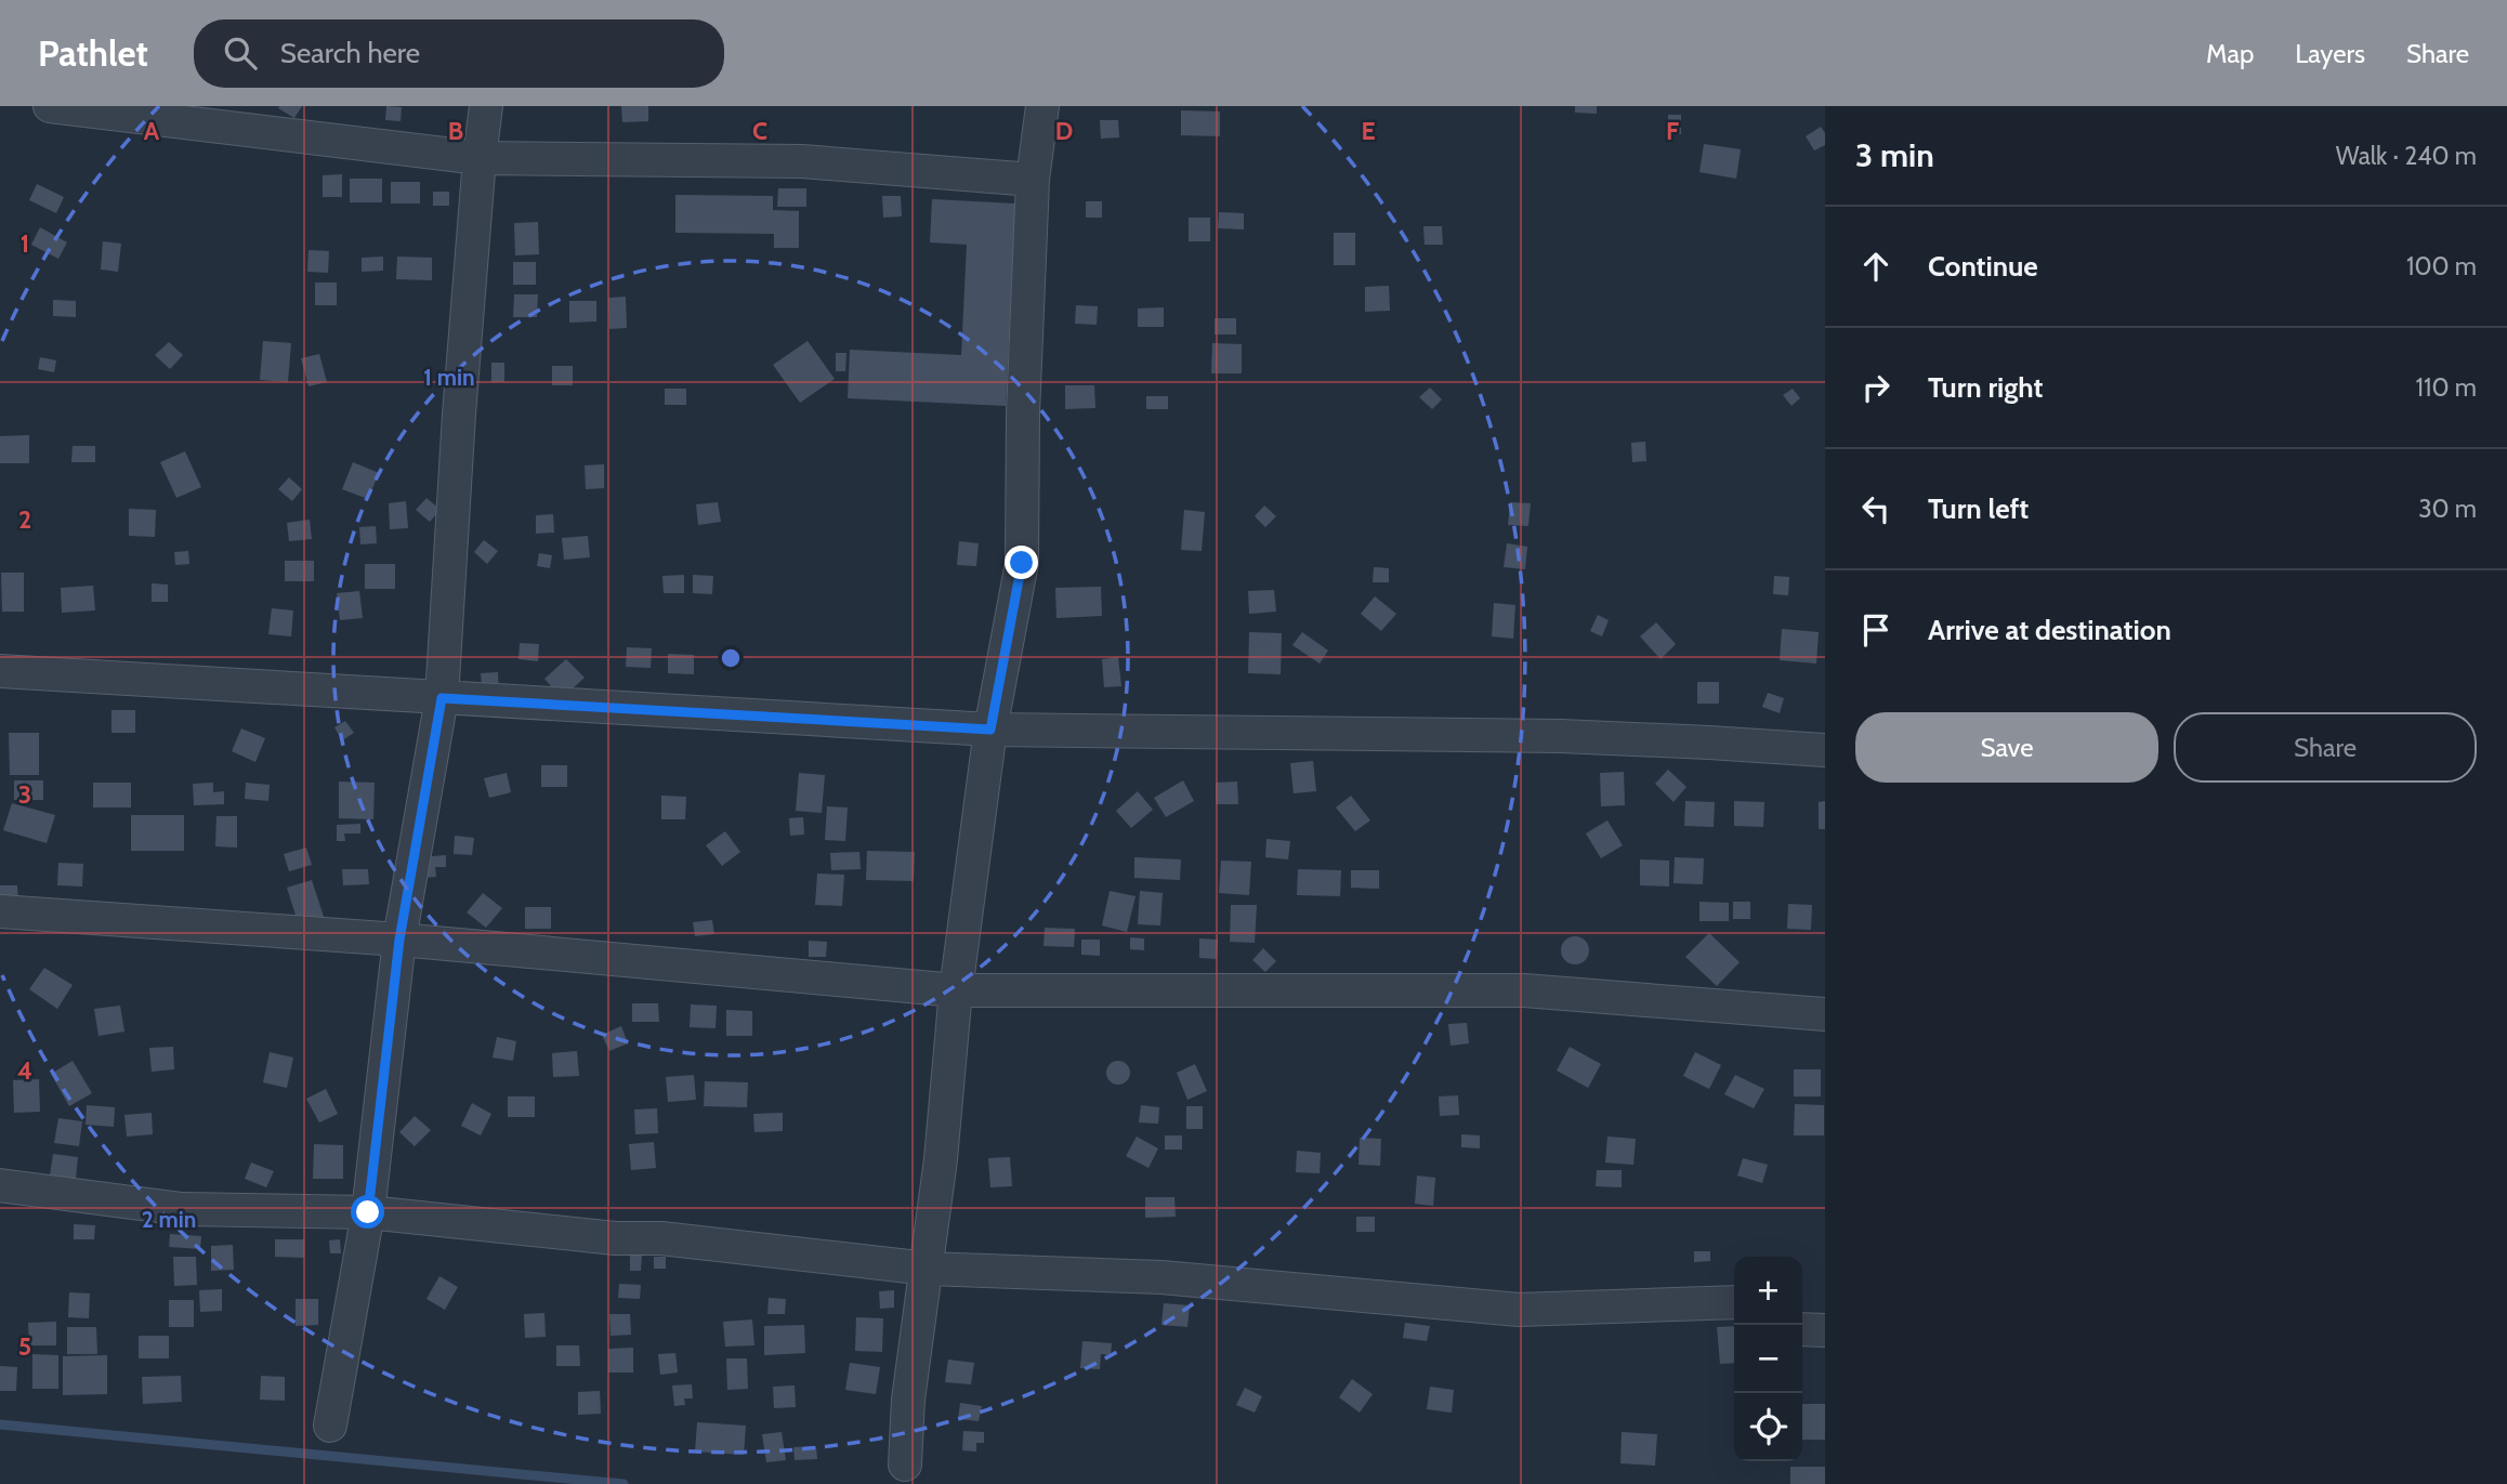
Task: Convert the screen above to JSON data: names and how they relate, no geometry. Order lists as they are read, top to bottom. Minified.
{"page":{"header":"Pathlet","search":"Search here","nav":["Map","Layers","Share"],"heading":["3 min","Walk · 240 m"],"list":[["Continue","100 m"],["Turn right","110 m"],["Turn left","30 m"],"Arrive at destination"],"buttons":["Save","Share"],"map_buttons":["+","−"]},"grid":{"columns":["A","B","C","D","E","F"],"rows":["1","2","3","4","5"]},"rings":["1 min","2 min"]}
